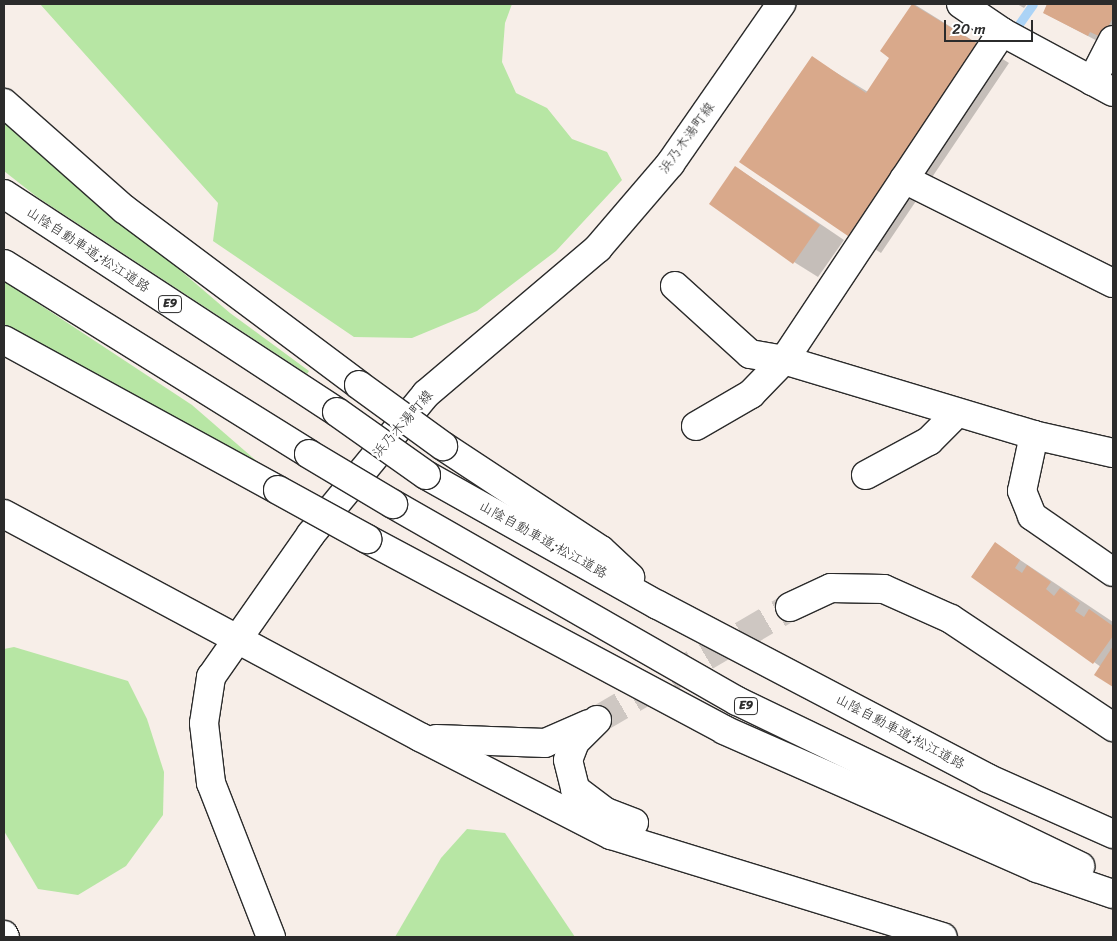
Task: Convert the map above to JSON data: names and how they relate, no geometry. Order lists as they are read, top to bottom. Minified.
{"streets":{"main road":["浜乃木湯町線","山陰自動車道;松江道路","E9"]},"scale_bar":"20 m"}
